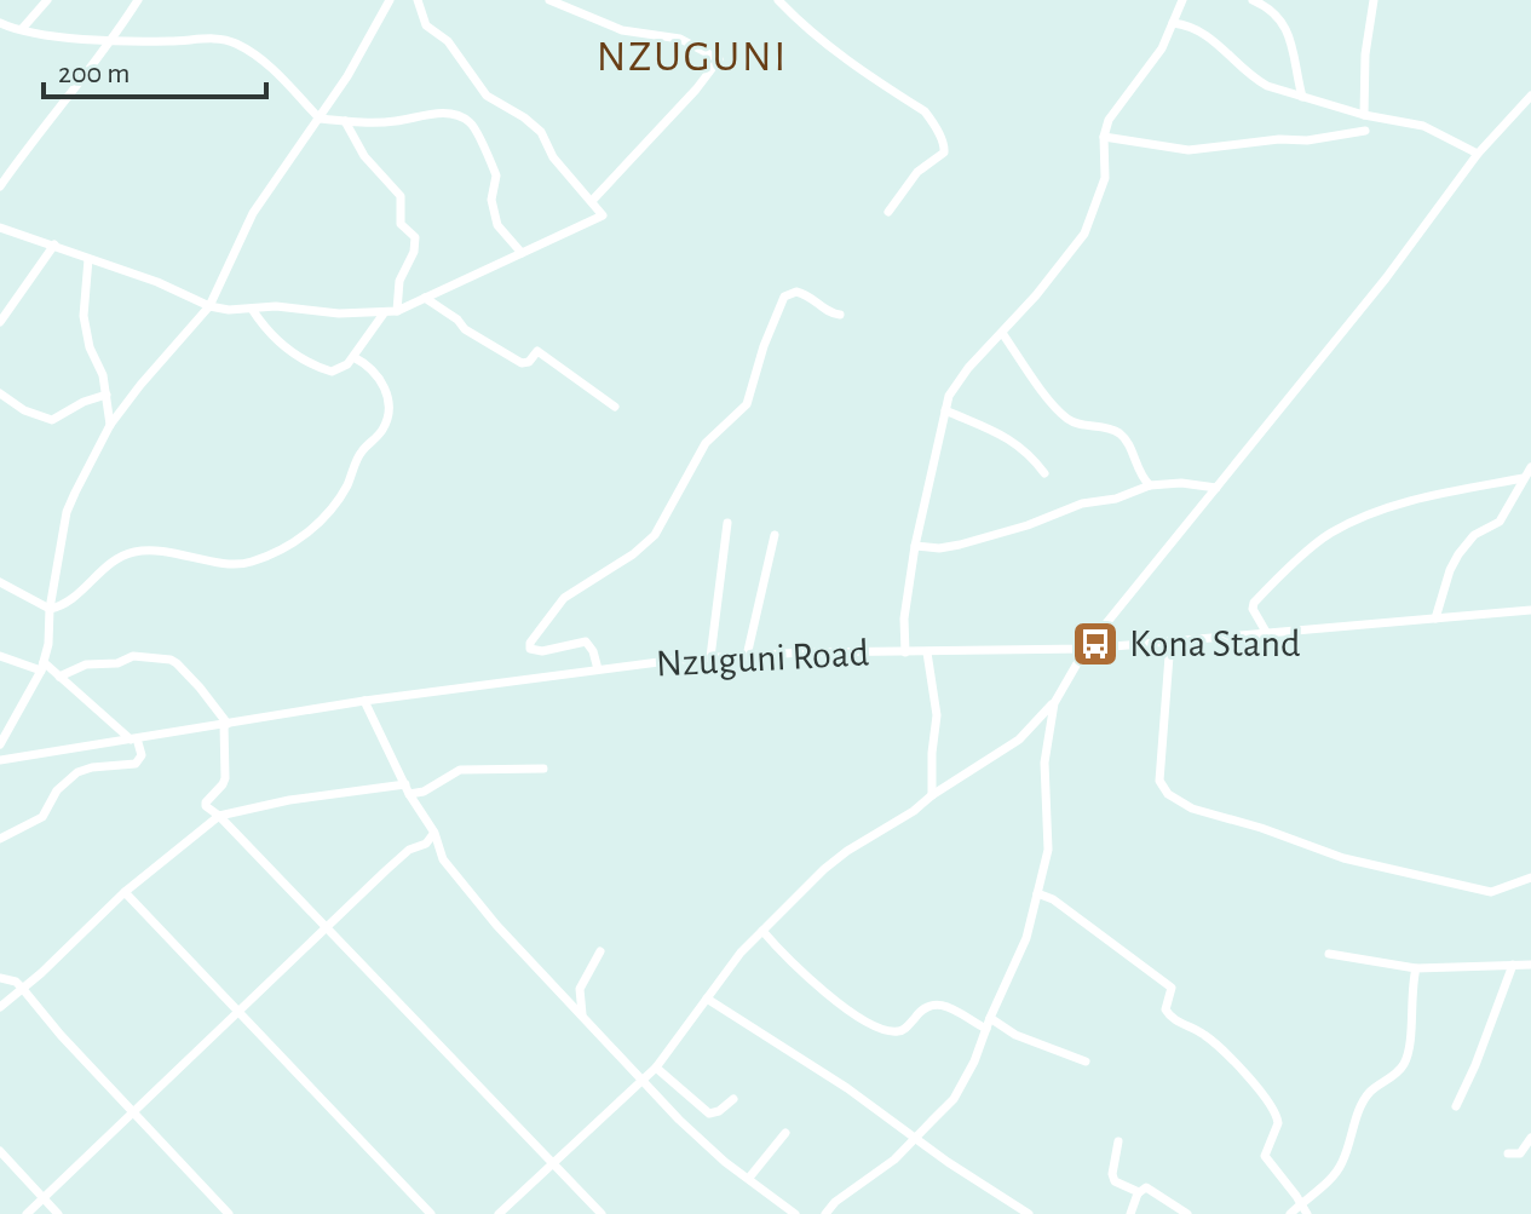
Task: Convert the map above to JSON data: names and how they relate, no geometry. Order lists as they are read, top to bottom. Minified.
{"streets":{"street":["Nzuguni Road"]},"districts":["NZUGUNI"],"places":{"bus stop":["Kona Stand"]},"scale_bar":"200 m"}
